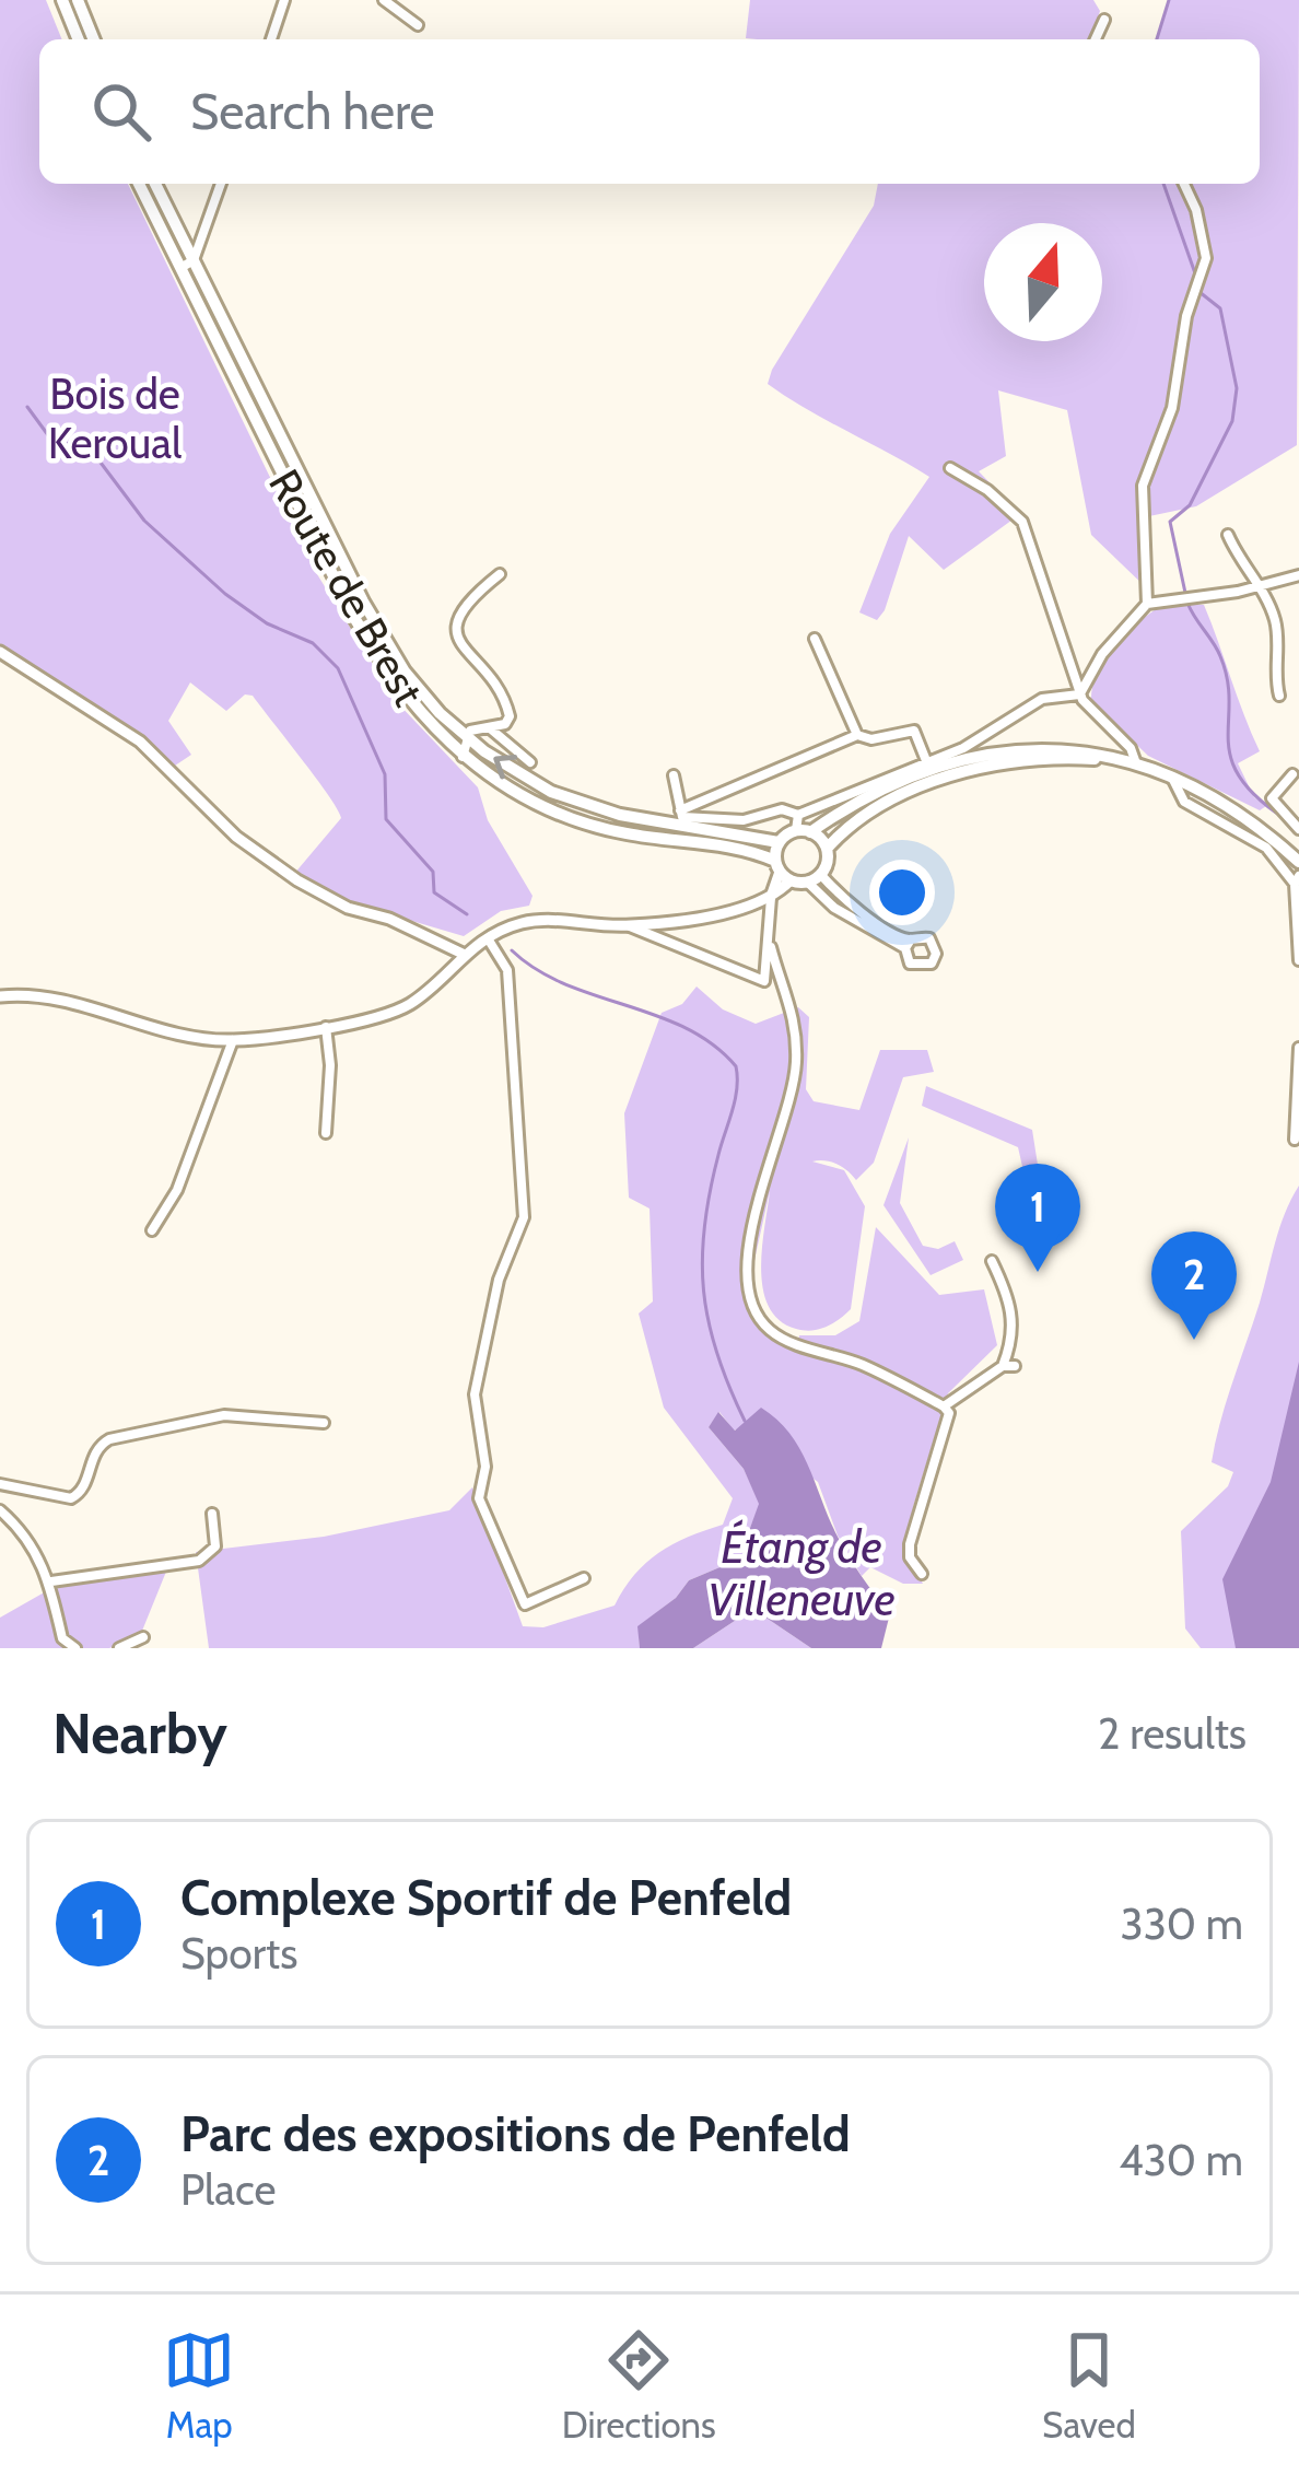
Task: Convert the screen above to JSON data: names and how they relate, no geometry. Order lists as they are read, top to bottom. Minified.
{"streets":{"main road":["Route de Brest"]},"water":["Étang de Villeneuve"],"parks":["Bois de Keroual"],"north":"top","page":{"search":"Search here","pins":["1","2"],"heading":["Nearby","2 results"],"list":[{"mark":"1","name":"Complexe Sportif de Penfeld","note":"Sports","value":"330 m"},{"mark":"2","name":"Parc des expositions de Penfeld","note":"Place","value":"430 m"}],"nav":["Map","Directions","Saved"]}}
